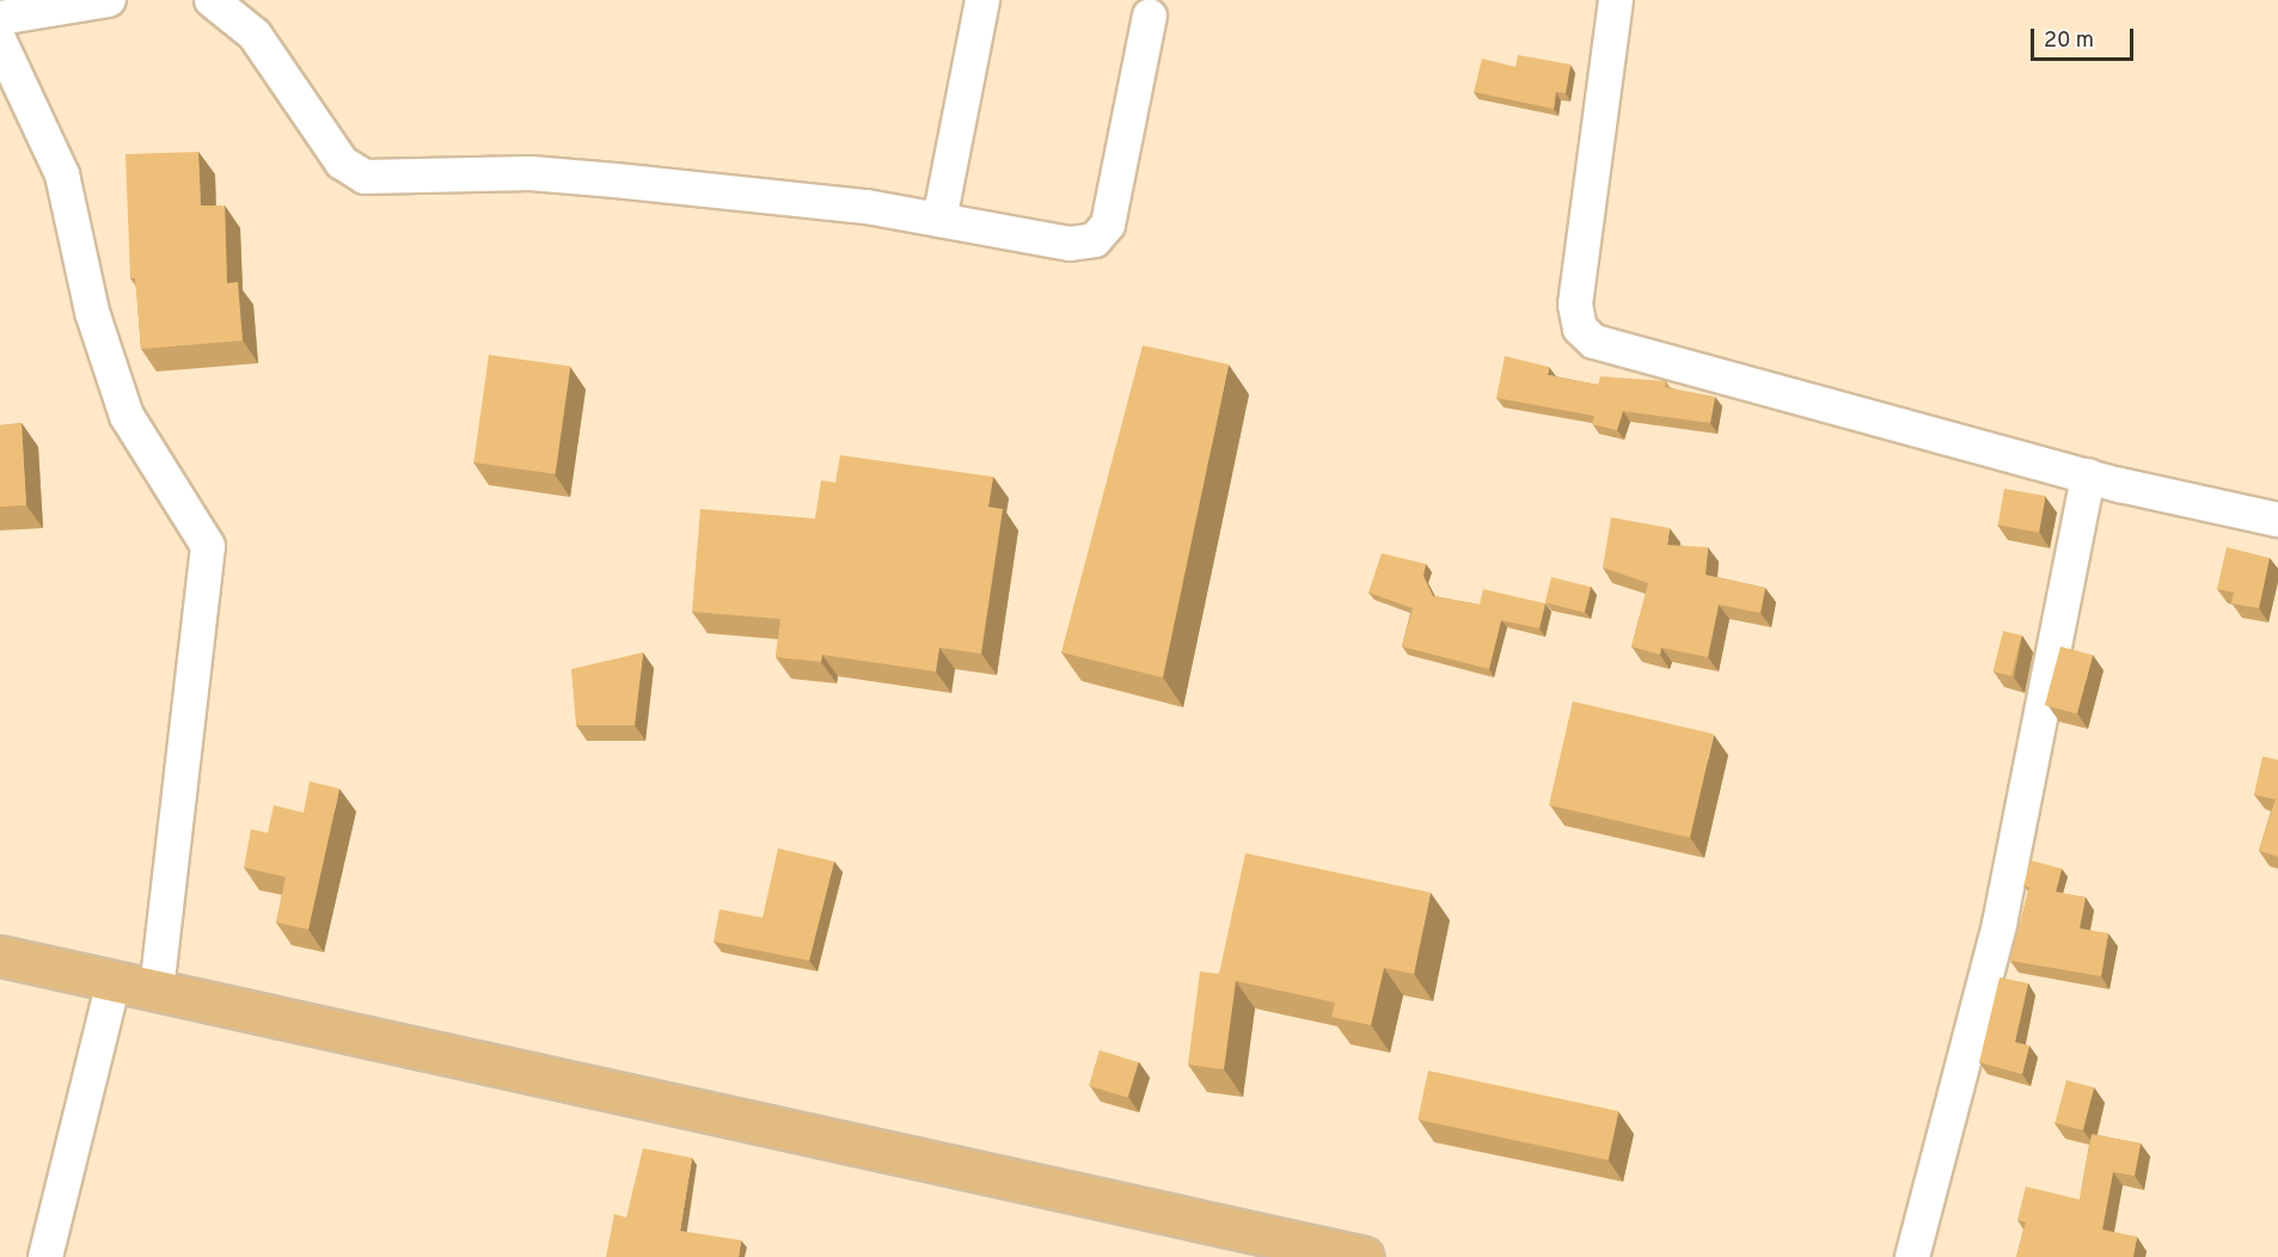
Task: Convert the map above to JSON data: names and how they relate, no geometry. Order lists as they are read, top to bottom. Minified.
{"scale_bar":"20 m"}
